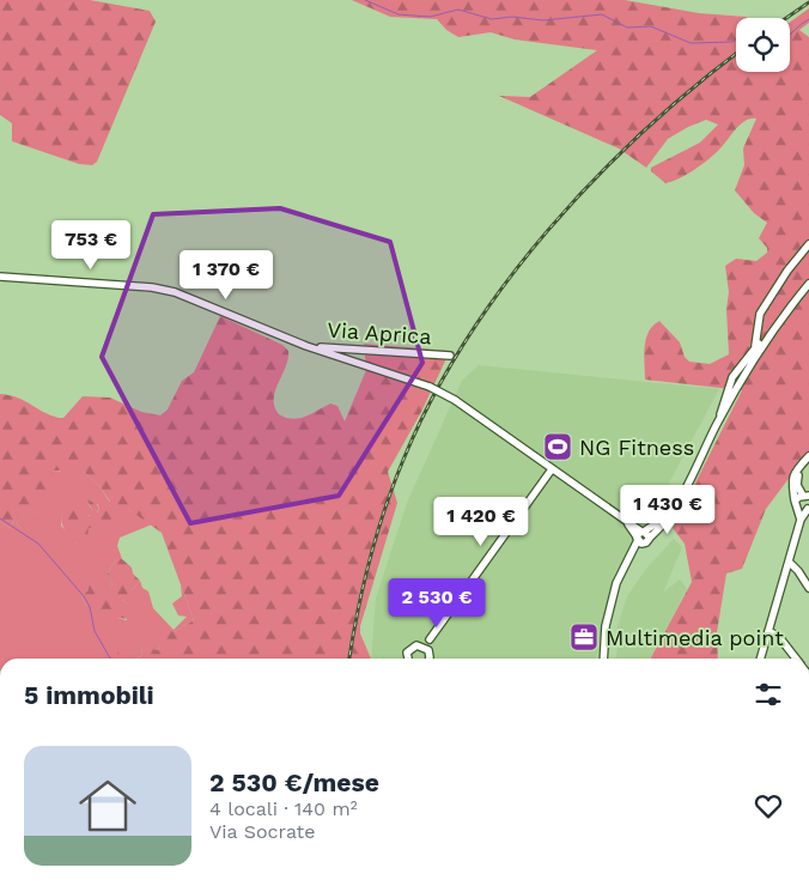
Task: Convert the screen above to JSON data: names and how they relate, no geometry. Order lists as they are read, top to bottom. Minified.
{"streets":{"street":["Via Aprica"]},"places":{"sports":["NG Fitness"],"office":["Multimedia point"]},"page":{"price":["753 €","1 370 €","1 430 €","1 420 €","2 530 €"],"heading":"5 immobili","list":[{"name":"2 530 €/mese","note":"4 locali · 140 m² · Via Socrate"}]}}
